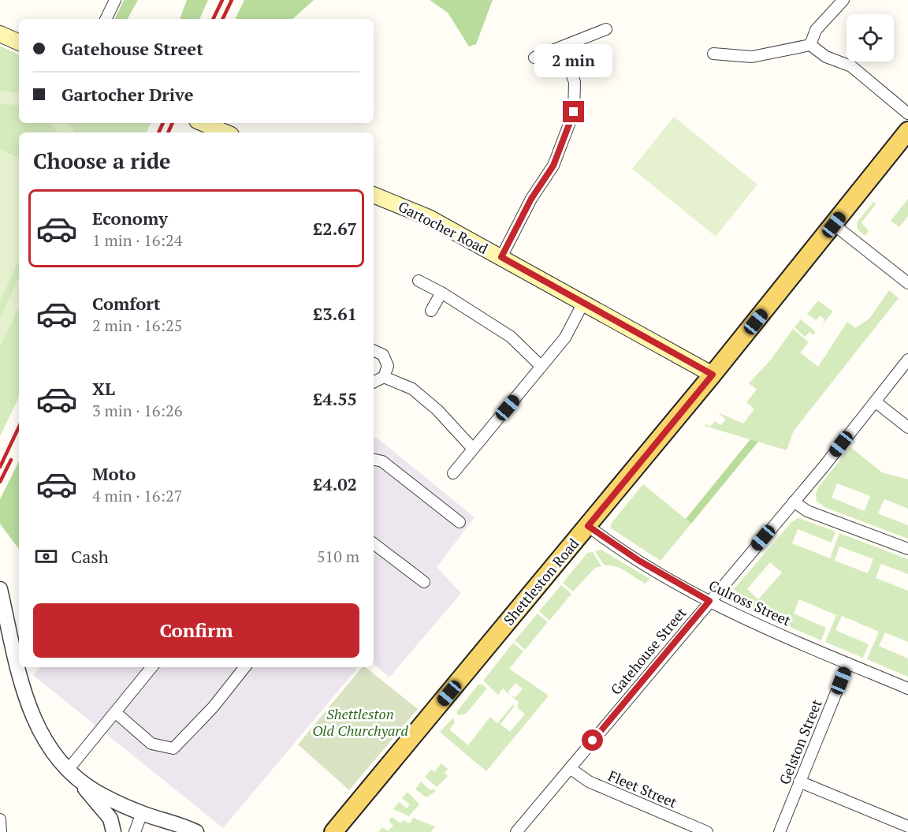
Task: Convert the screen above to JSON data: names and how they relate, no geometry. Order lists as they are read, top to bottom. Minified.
{"streets":{"main road":["Gartocher Road","Shettleston Road"],"street":["Culross Street","Gatehouse Street","Gelston Street","Fleet Street"]},"crossings":[["Gartocher Road","Shettleston Road"],["Shettleston Road","Culross Street"],["Culross Street","Gatehouse Street"],["Culross Street","Gelston Street"],["Gatehouse Street","Fleet Street"]],"parks":["Shettleston Old Churchyard"],"page":{"banner":["Gatehouse Street","Gartocher Drive"],"bubble":"2 min","heading":"Choose a ride","list":[{"name":"Economy","note":"1 min · 16:24","value":"£2.67"},{"name":"Comfort","note":"2 min · 16:25","value":"£3.61"},{"name":"XL","note":"3 min · 16:26","value":"£4.55"},{"name":"Moto","note":"4 min · 16:27","value":"£4.02"}],"pay":["Cash","510 m"],"buttons":"Confirm"}}
